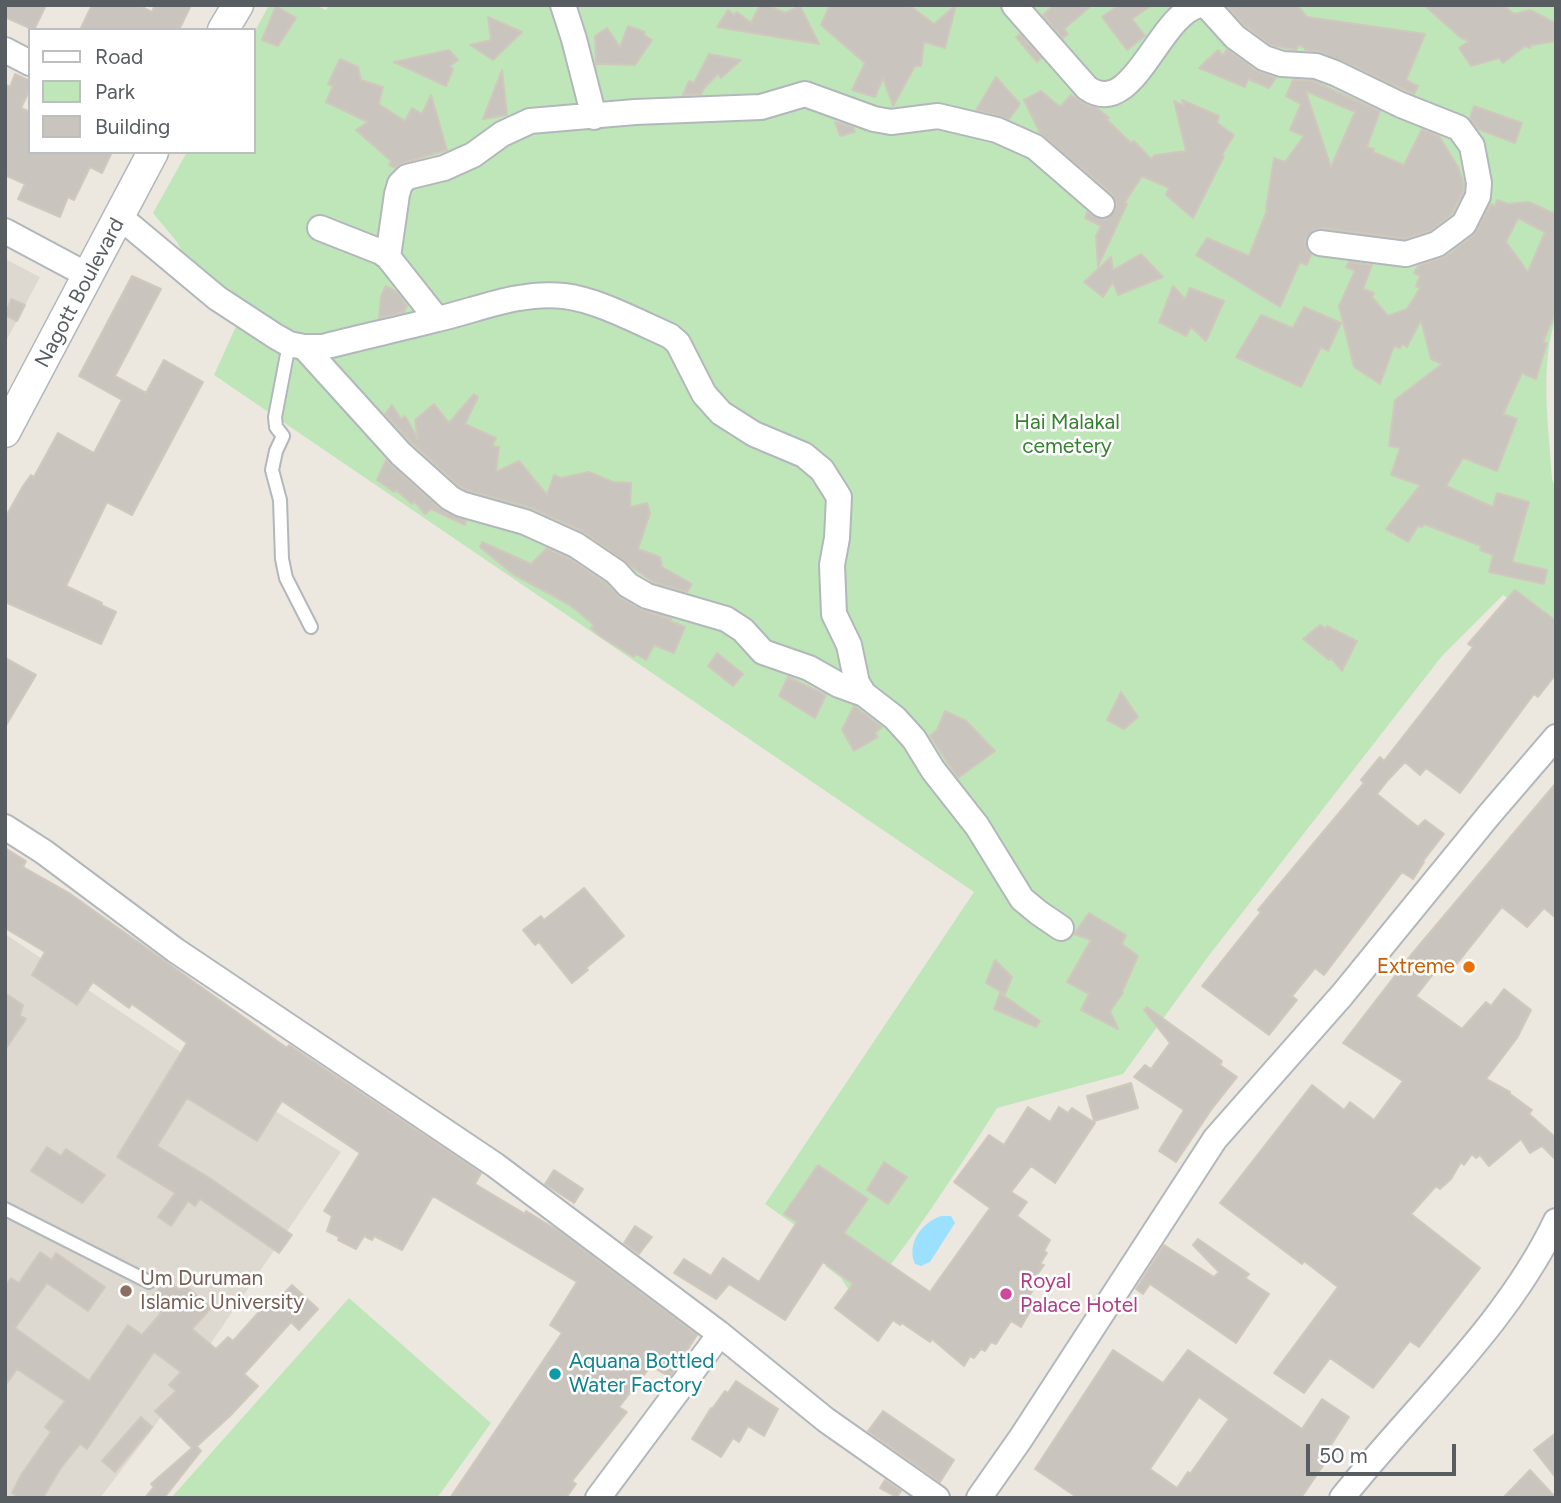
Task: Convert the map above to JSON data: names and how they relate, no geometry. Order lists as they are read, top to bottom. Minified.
{"streets":{"street":["Nagott Boulevard"]},"parks":["Hai Malakal cemetery"],"places":["Extreme","Um Duruman Islamic University","Royal Palace Hotel","Aquana Bottled Water Factory"],"legend":["Road","Park","Building"],"scale_bar":"50 m"}
